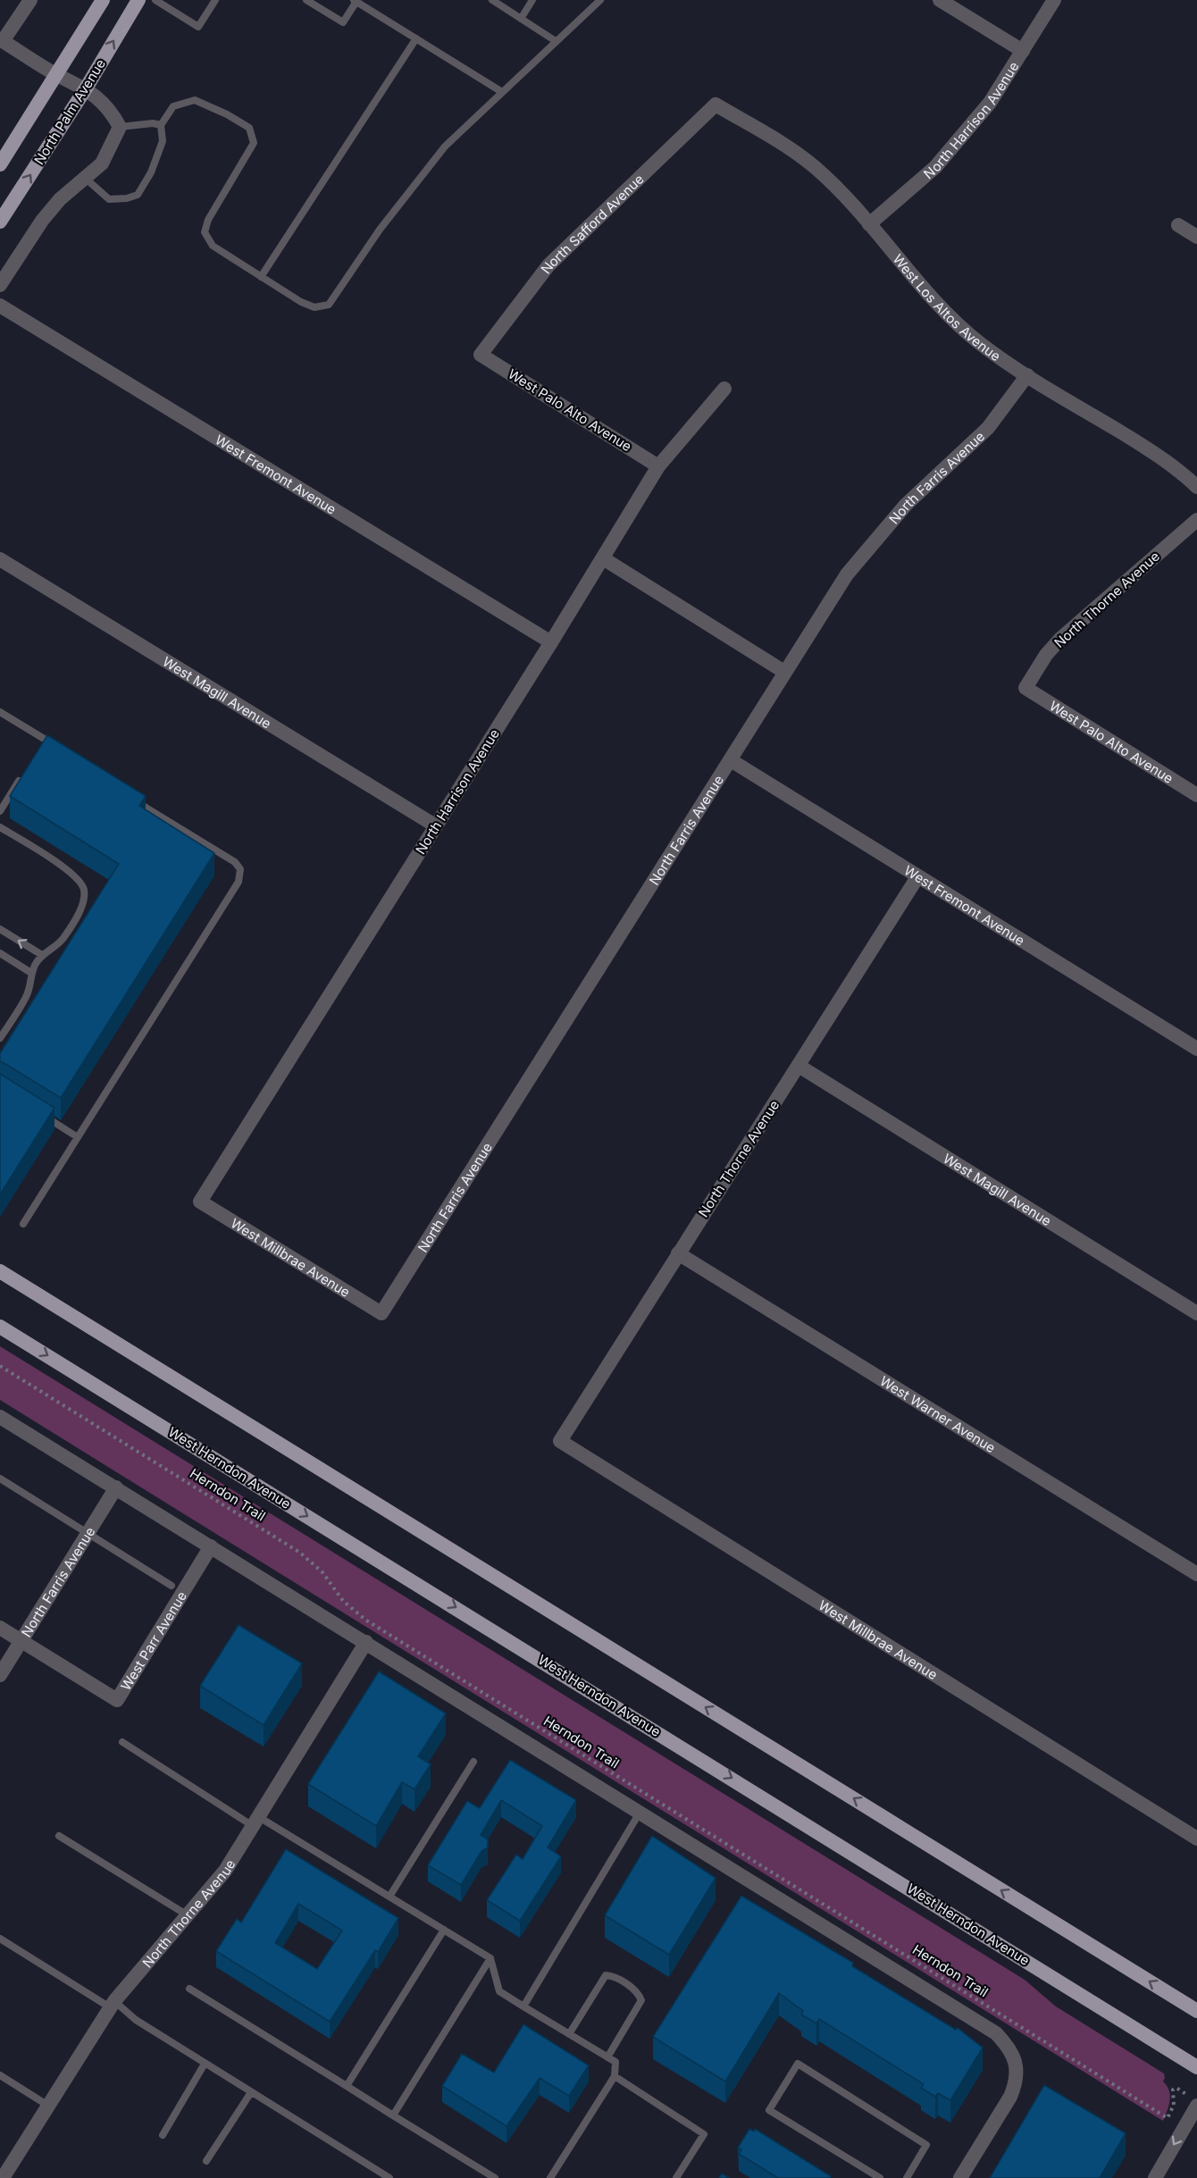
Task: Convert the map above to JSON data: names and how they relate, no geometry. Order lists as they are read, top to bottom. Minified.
{"streets":{"main road":["North Palm Avenue","West Herndon Avenue"],"street":["North Harrison Avenue","North Safford Avenue","West Los Altos Avenue","West Palo Alto Avenue","West Fremont Avenue","North Farris Avenue","North Thorne Avenue","West Magill Avenue","West Millbrae Avenue","West Warner Avenue","West Parr Avenue"],"path":["Herndon Trail"]},"crossings":[["North Harrison Avenue","West Los Altos Avenue"],["North Harrison Avenue","West Palo Alto Avenue"],["North Harrison Avenue","West Fremont Avenue"],["North Harrison Avenue","West Magill Avenue"],["North Harrison Avenue","West Millbrae Avenue"],["North Safford Avenue","West Los Altos Avenue"],["North Safford Avenue","West Palo Alto Avenue"],["West Los Altos Avenue","North Farris Avenue"],["West Palo Alto Avenue","North Thorne Avenue"],["West Fremont Avenue","North Farris Avenue"],["West Fremont Avenue","North Thorne Avenue"],["North Farris Avenue","West Millbrae Avenue"],["North Farris Avenue","West Parr Avenue"],["North Thorne Avenue","West Magill Avenue"],["North Thorne Avenue","West Millbrae Avenue"],["North Thorne Avenue","West Warner Avenue"]]}
